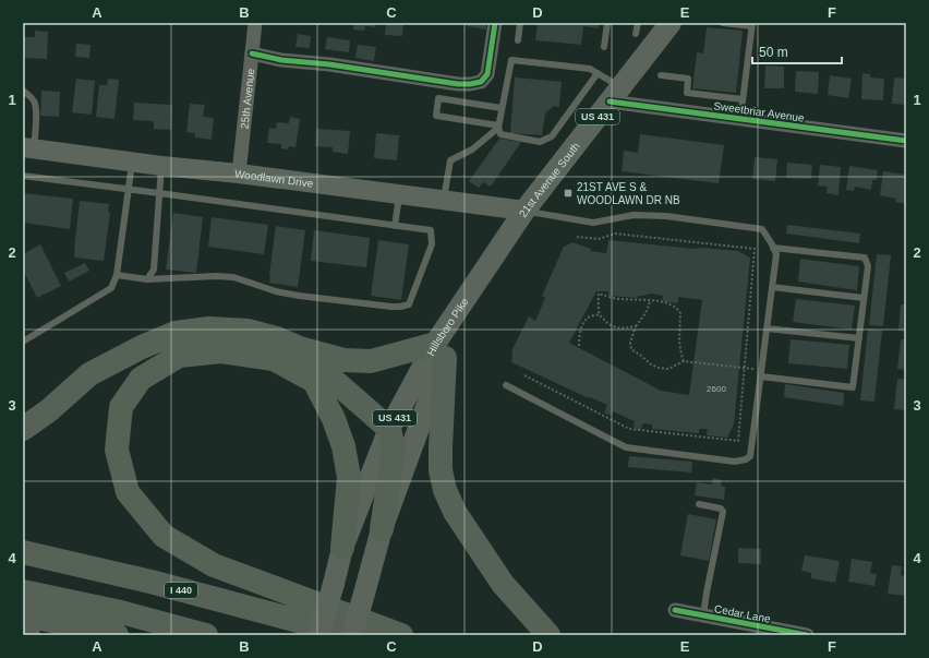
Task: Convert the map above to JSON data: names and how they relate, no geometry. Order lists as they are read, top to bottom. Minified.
{"streets":{"highway":["I 440"],"main road":["US 431","Woodlawn Drive","21st Avenue South","Hillsboro Pike"],"street":["25th Avenue","Sweetbriar Avenue","Cedar Lane"]},"crossings":[["25th Avenue","Woodlawn Drive"],["Sweetbriar Avenue","21st Avenue South"],["Woodlawn Drive","21st Avenue South"],["21st Avenue South","Hillsboro Pike"]],"places":{"transit":["21ST AVE S & WOODLAWN DR NB"]},"house_numbers":["2600"],"scale_bar":"50 m","grid":{"columns":["A","B","C","D","E","F"],"rows":["1","2","3","4"]}}
